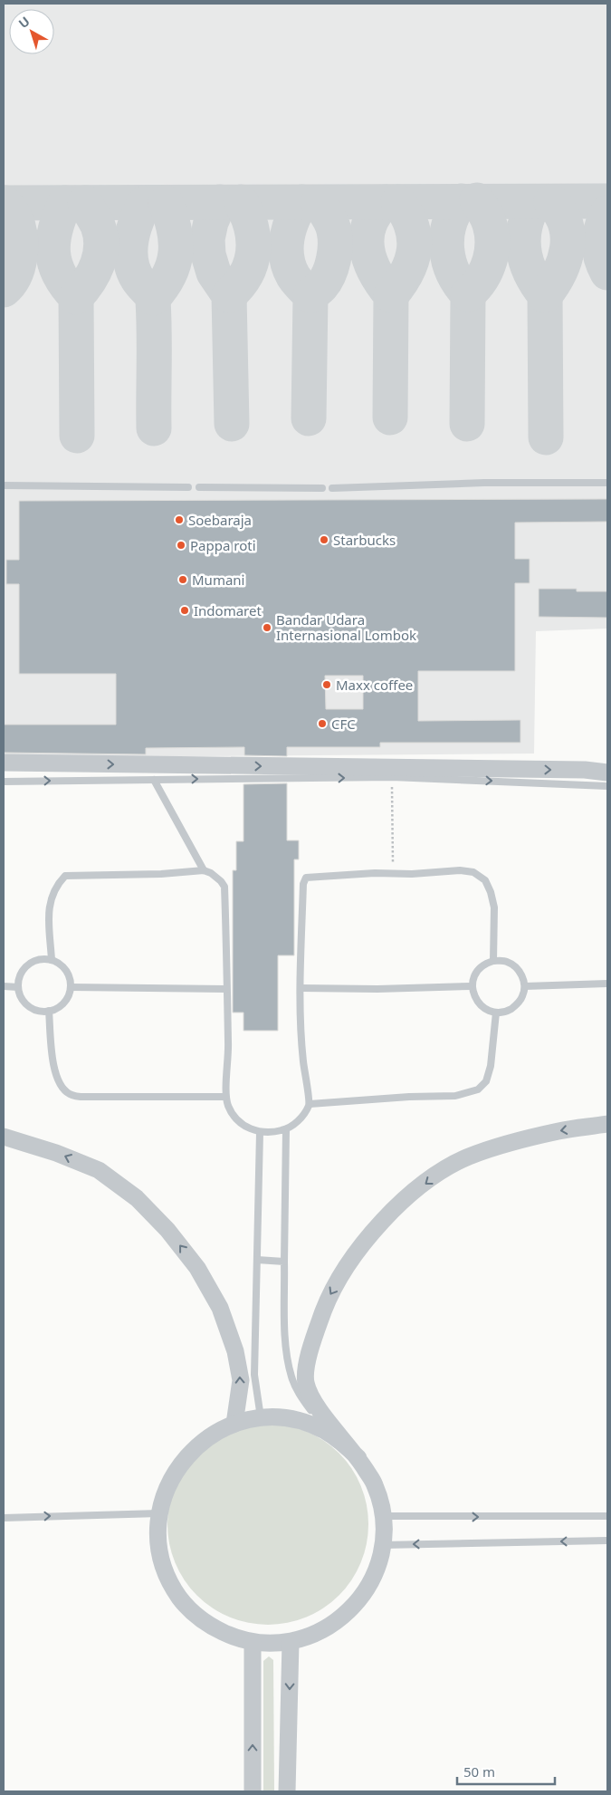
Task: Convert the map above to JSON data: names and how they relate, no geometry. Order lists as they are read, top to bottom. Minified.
{"places":["Soebaraja","Starbucks","Pappa roti","Mumani","Indomaret","Bandar Udara Internasional Lombok","Maxx coffee","CFC"],"scale_bar":"50 m","north":"top left"}
